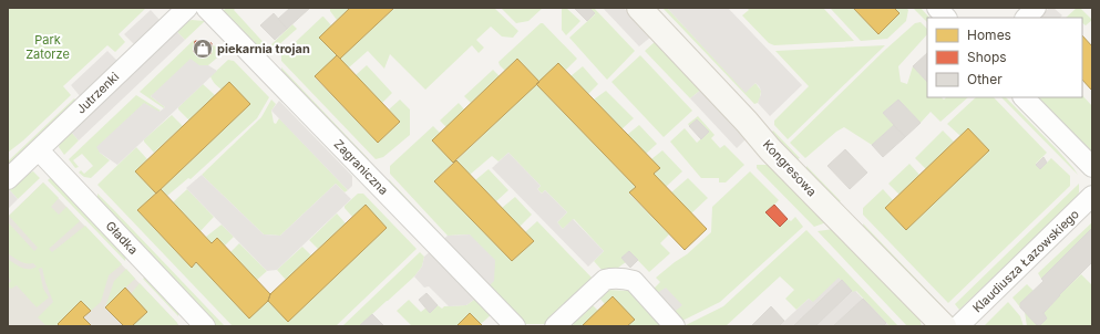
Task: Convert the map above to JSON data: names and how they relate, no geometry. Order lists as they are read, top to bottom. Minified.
{"streets":{"street":["Jutrzenki","Zagraniczna","Kongresowa","Gładka","Klaudiusza Łazowskiego"]},"crossings":[["Jutrzenki","Gładka"]],"parks":["Park Zatorze"],"places":{"shop":["piekarnia trojan"]},"legend":["Homes","Shops","Other"]}
